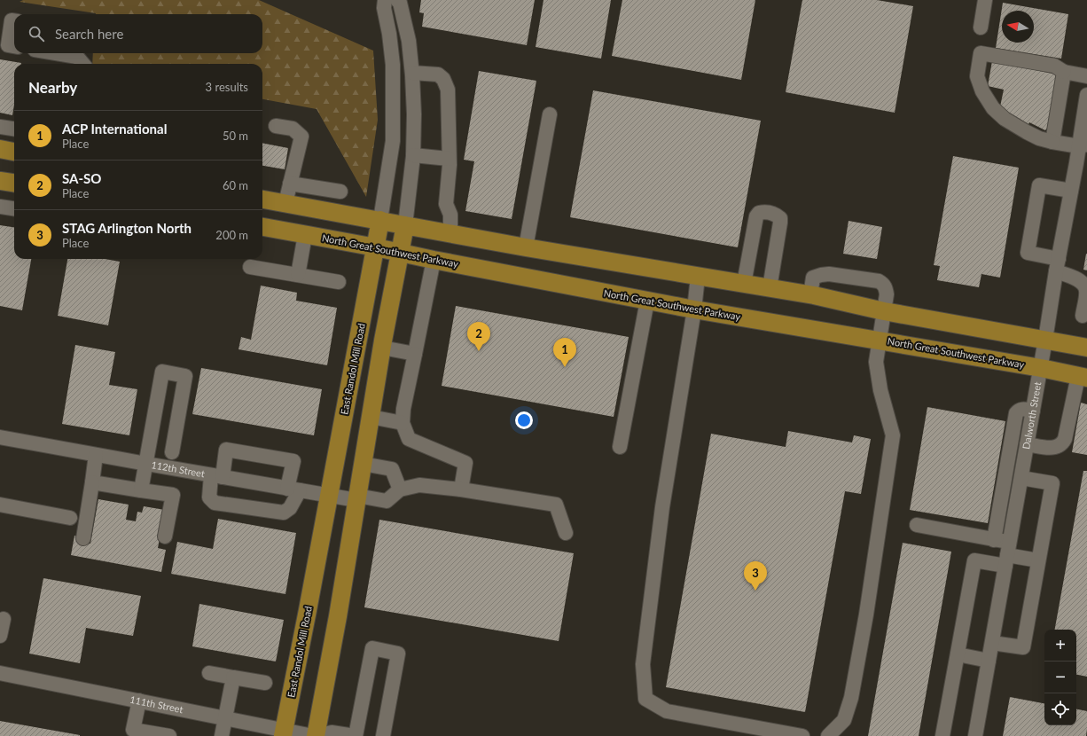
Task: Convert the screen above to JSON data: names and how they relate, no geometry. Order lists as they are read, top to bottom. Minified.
{"streets":{"main road":["North Great Southwest Parkway","East Randol Mill Road"],"street":["Dalworth Street","112th Street","111th Street"]},"crossings":[["North Great Southwest Parkway","East Randol Mill Road"],["North Great Southwest Parkway","Dalworth Street"],["East Randol Mill Road","112th Street"],["East Randol Mill Road","111th Street"]],"north":"left","page":{"search":"Search here","heading":["Nearby","3 results"],"list":[{"mark":"1","name":"ACP International","note":"Place","value":"50 m"},{"mark":"2","name":"SA-SO","note":"Place","value":"60 m"},{"mark":"3","name":"STAG Arlington North","note":"Place","value":"200 m"}],"pins":["2","1","3"],"map_buttons":["+","−"]}}
